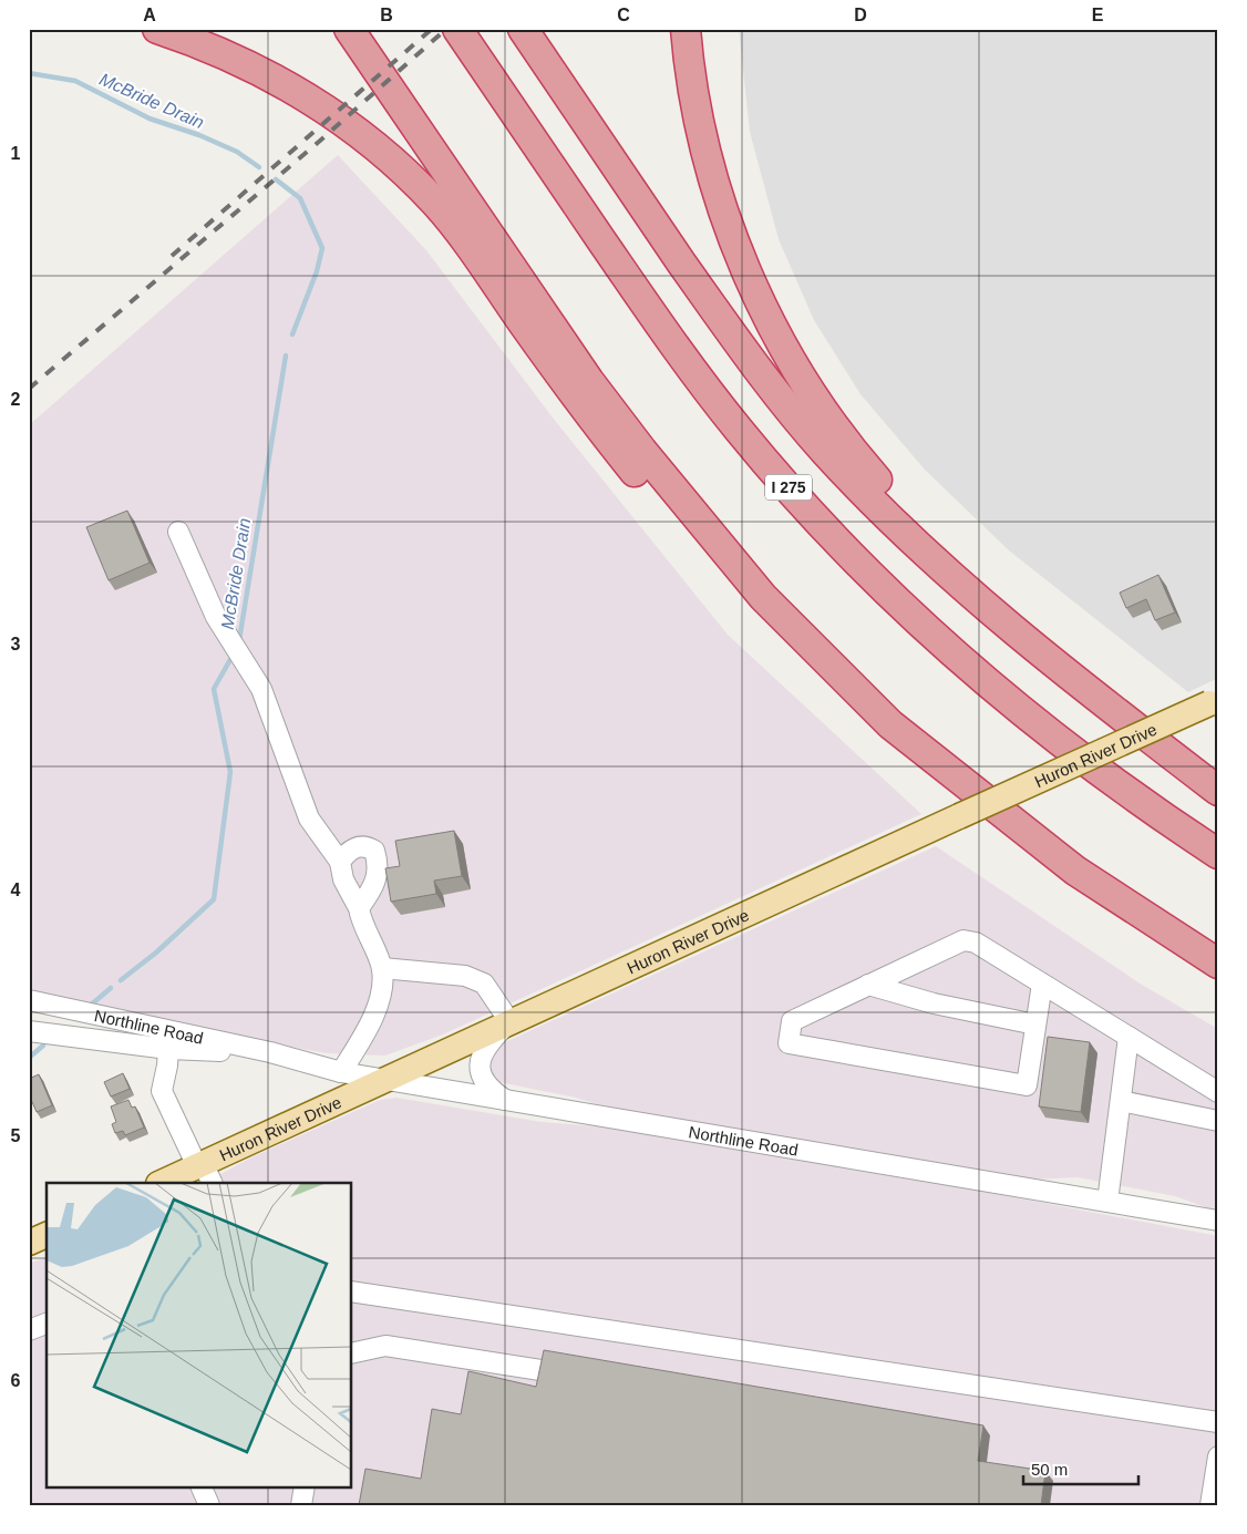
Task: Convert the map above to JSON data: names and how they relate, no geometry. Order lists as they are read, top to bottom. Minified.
{"streets":{"highway":["I 275"],"main road":["Huron River Drive"],"street":["Northline Road"]},"crossings":[["Huron River Drive","Northline Road"]],"water":["McBride Drain"],"scale_bar":"50 m","grid":{"columns":["A","B","C","D","E"],"rows":["1","2","3","4","5","6"]}}
